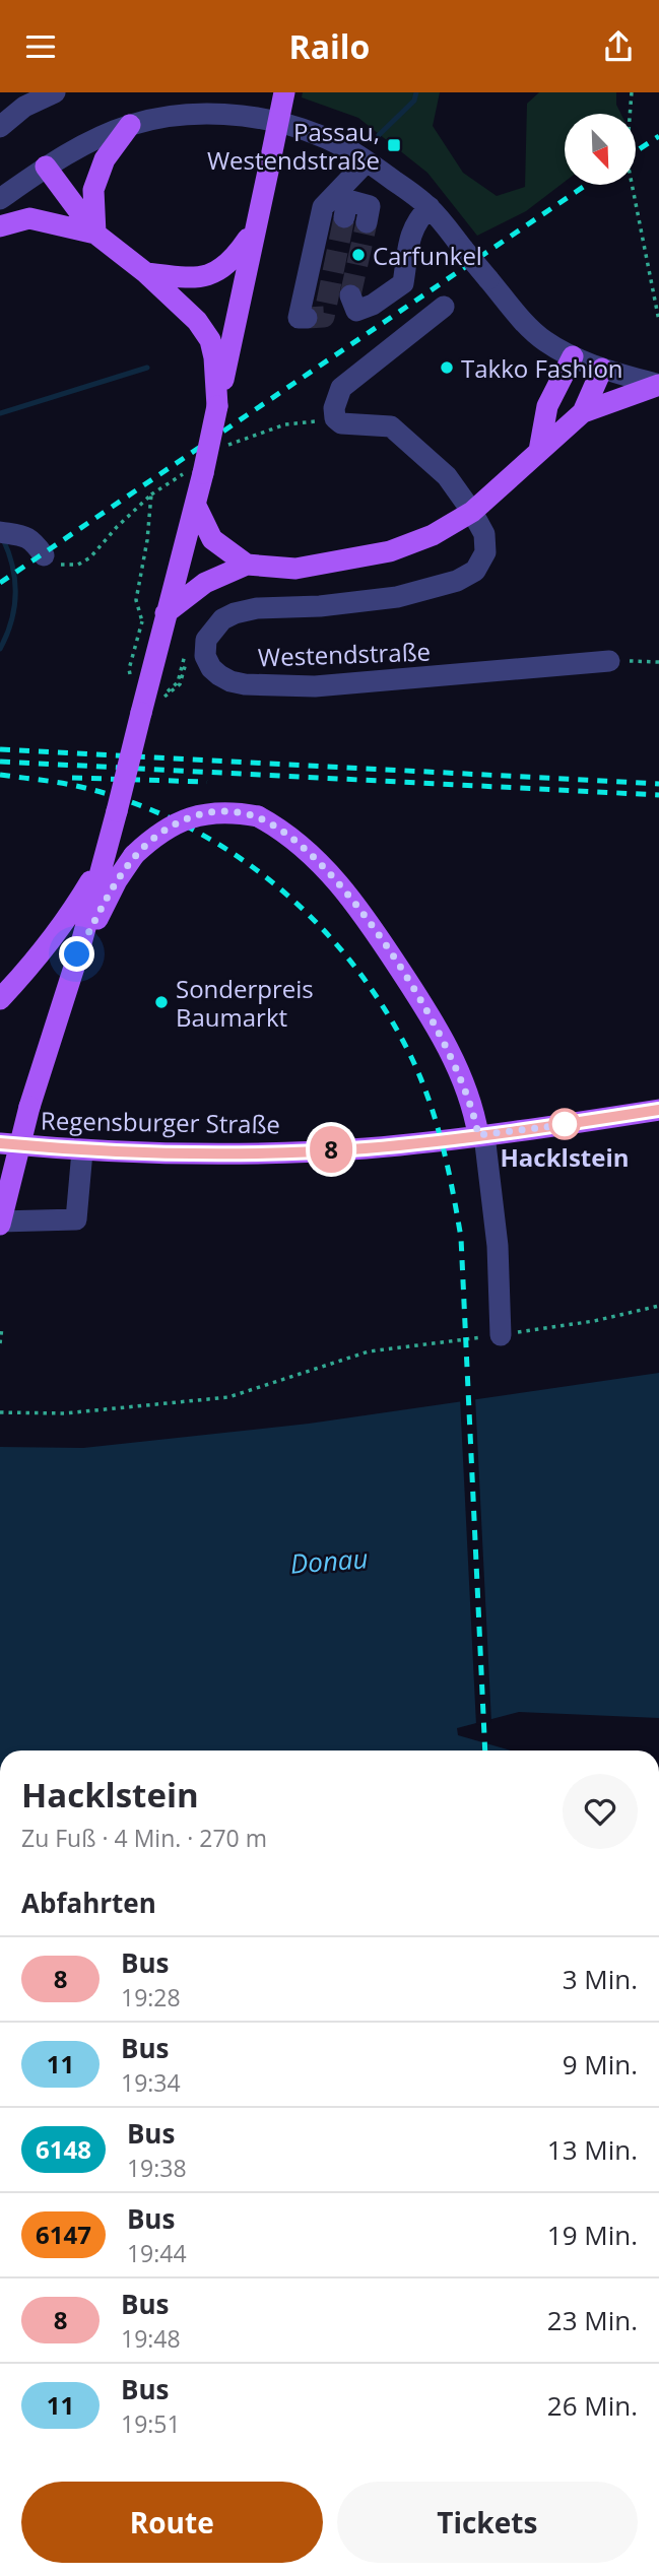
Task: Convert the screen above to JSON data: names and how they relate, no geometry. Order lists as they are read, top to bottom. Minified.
{"streets":{"main road":["Regensburger Straße"],"street":["Westendstraße"]},"water":["Donau"],"places":{"transit":["Passau, Westendstraße"],"other":["Carfunkel","Takko Fashion","Sonderpreis Baumarkt","Hacklstein"]},"lines":["bus line 8"],"north":"bottom right","page":{"header":"Railo","on_map":"8","heading":[["Hacklstein","Zu Fuß · 4 Min. · 270 m"],"Abfahrten"],"list":[{"mark":"8","name":"Bus","note":"19:28","value":"3 Min."},{"mark":"11","name":"Bus","note":"19:34","value":"9 Min."},{"mark":"6148","name":"Bus","note":"19:38","value":"13 Min."},{"mark":"6147","name":"Bus","note":"19:44","value":"19 Min."},{"mark":"8","name":"Bus","note":"19:48","value":"23 Min."},{"mark":"11","name":"Bus","note":"19:51","value":"26 Min."}],"buttons":["Route","Tickets"]}}
